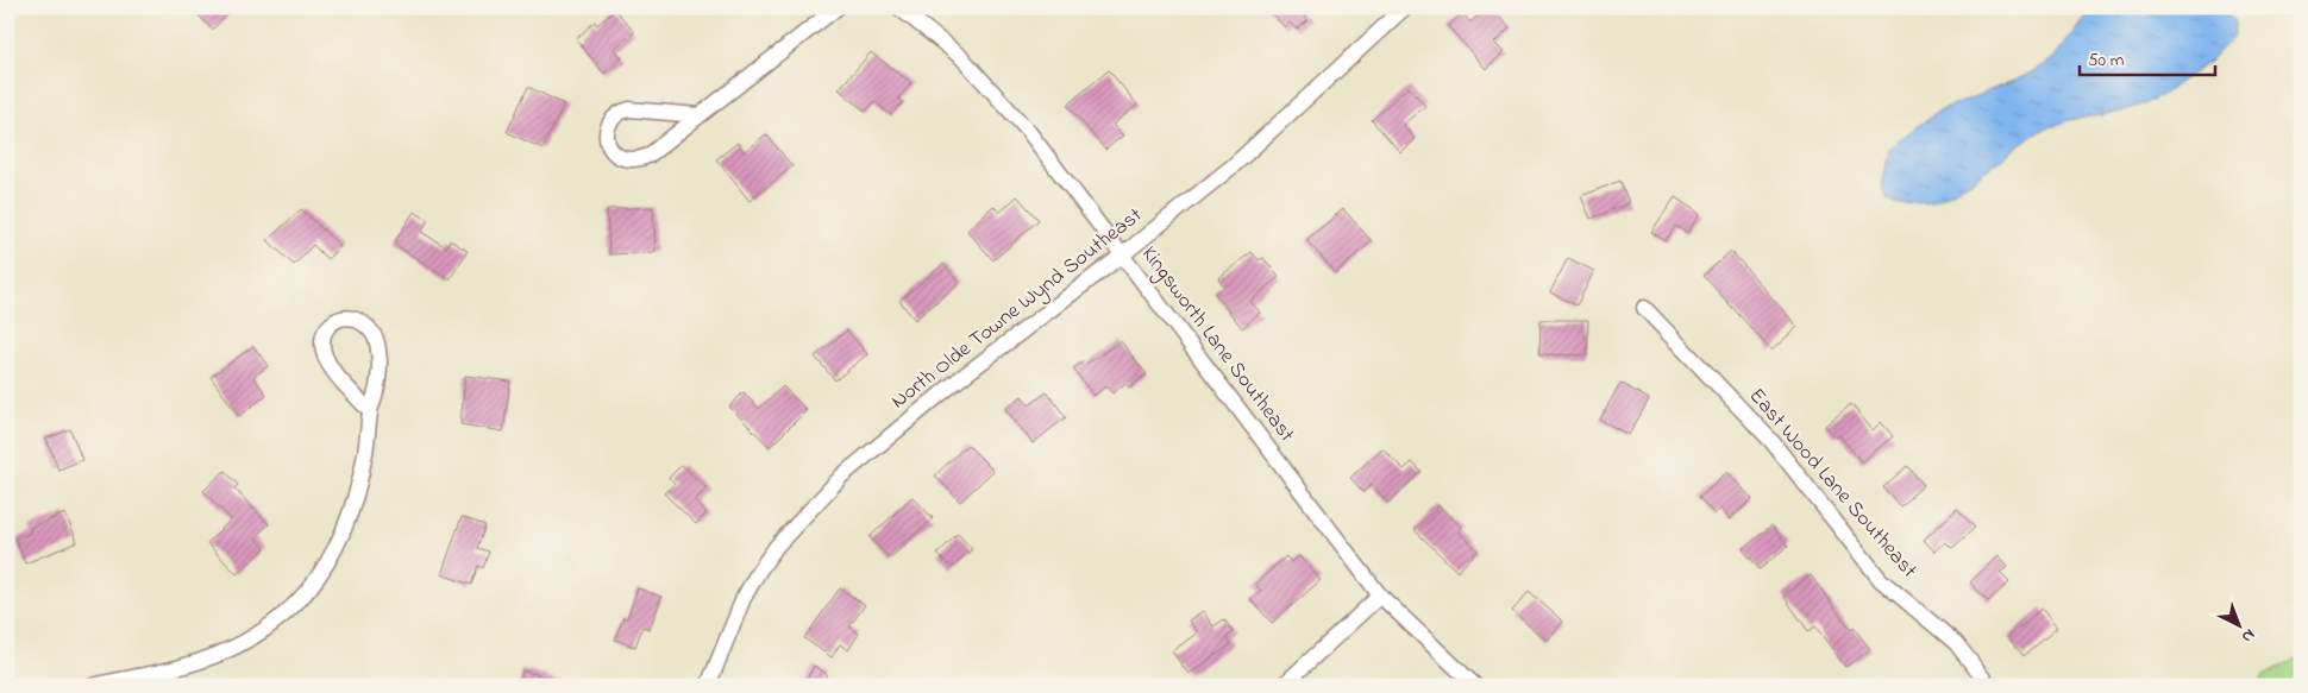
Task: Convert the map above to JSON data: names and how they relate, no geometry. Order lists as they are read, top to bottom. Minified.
{"streets":{"street":["North Olde Towne Wynd Southeast","Kingsworth Lane Southeast","East Wood Lane Southeast"]},"crossings":[["North Olde Towne Wynd Southeast","Kingsworth Lane Southeast"]],"scale_bar":"50 m","north":"bottom right"}
